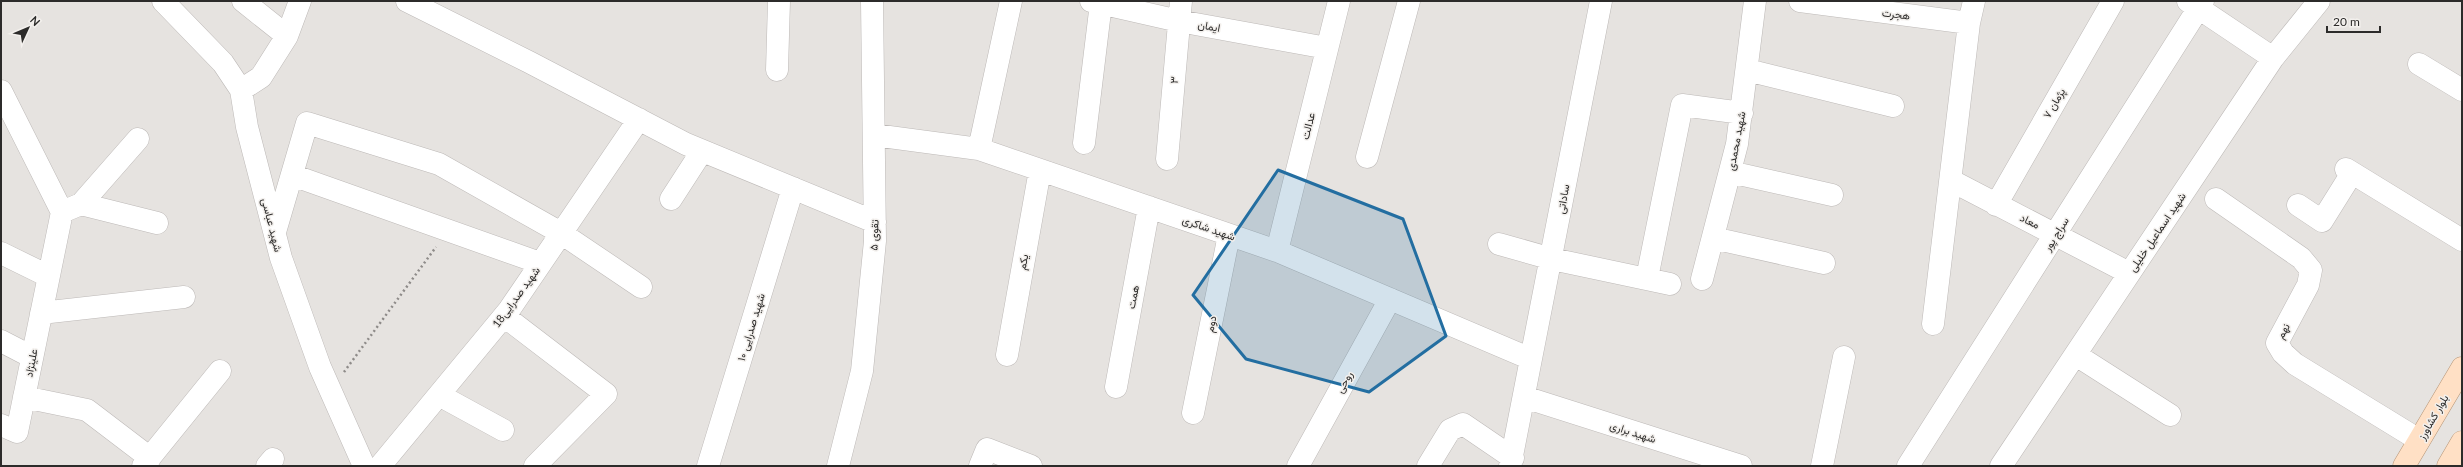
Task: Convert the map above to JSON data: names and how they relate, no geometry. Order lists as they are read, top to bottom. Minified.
{"streets":{"main road":["بلوار کشاورز"],"street":["هجرت","ایمان","۳","پژمان ۷","عدالت","شهید محمدی","ساداتی","معاد","شهید عباسی","شهید شاکری","شهید اسماعیل خلیلی","سراج پور","تقوی ۵","یکم","شهید صدرایی18","همت","دوم","شهید صدرایی ۱۰","نهم","علینژاد","روحی","شهید براری"]},"crossings":[["ایمان","۳"],["ایمان","عدالت"],["پژمان ۷","معاد"],["عدالت","شهید شاکری"],["ساداتی","شهید شاکری"],["ساداتی","شهید براری"],["معاد","شهید اسماعیل خلیلی"],["معاد","سراج پور"],["شهید شاکری","تقوی ۵"],["شهید شاکری","یکم"],["شهید شاکری","همت"],["شهید شاکری","دوم"],["شهید شاکری","روحی"],["نهم","بلوار کشاورز"]],"scale_bar":"20 m","north":"top right"}
